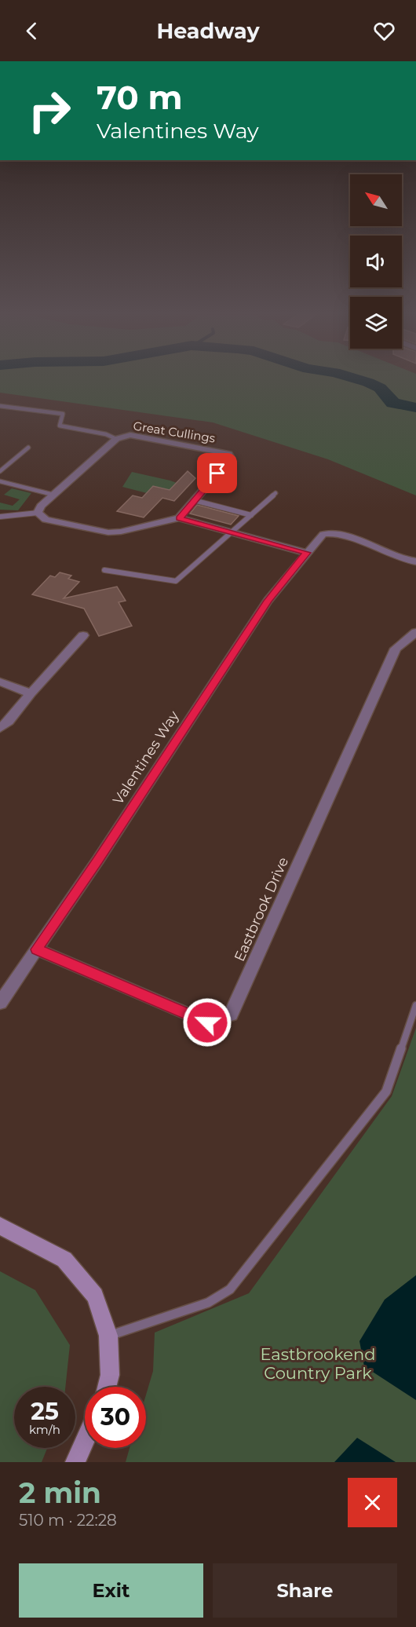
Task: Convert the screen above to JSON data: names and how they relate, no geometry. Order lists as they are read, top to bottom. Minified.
{"streets":{"street":["Great Cullings","Valentines Way","Eastbrook Drive"]},"crossings":[["Valentines Way","Eastbrook Drive"]],"parks":["Eastbrookend Country Park"],"north":"top left","page":{"header":"Headway","turn":["70 m","Valentines Way"],"speed":"25 km/h","limit":"30","heading":["2 min","510 m · 22:28"],"buttons":["Exit","Share"]}}
